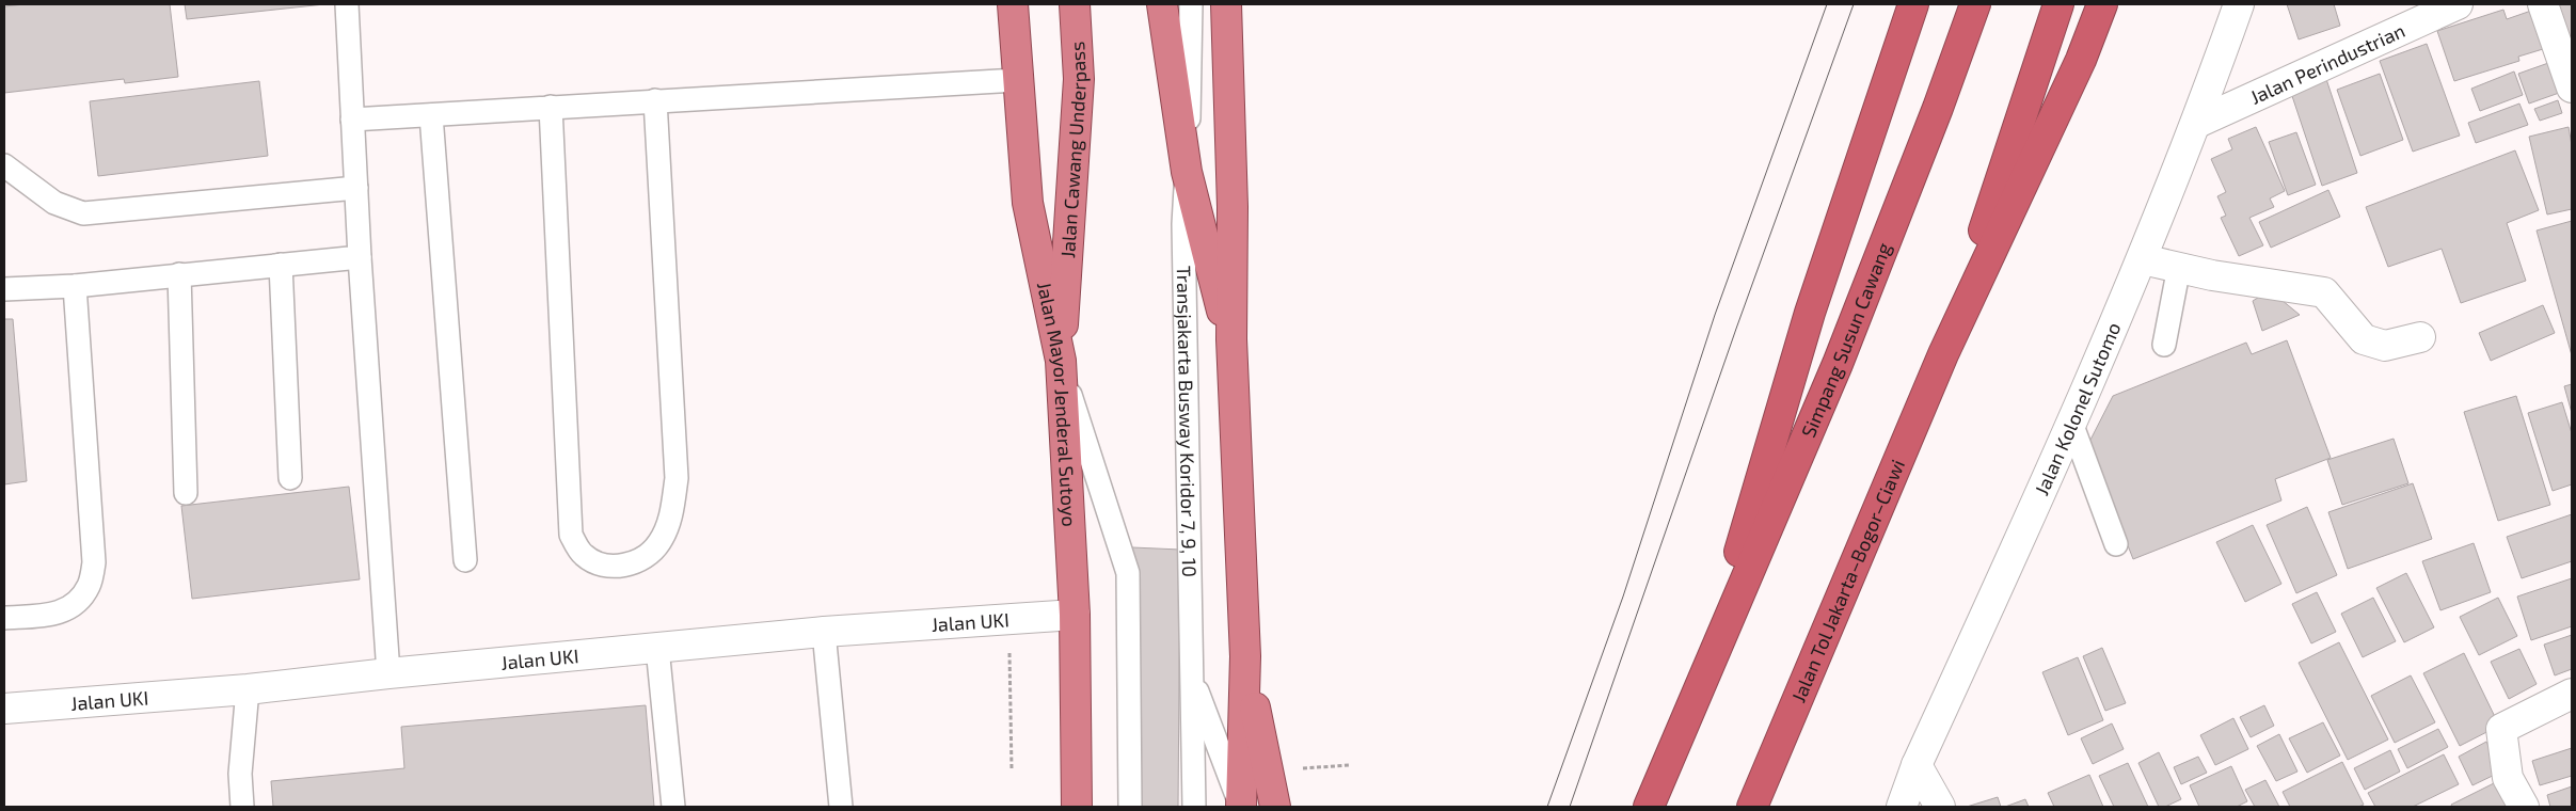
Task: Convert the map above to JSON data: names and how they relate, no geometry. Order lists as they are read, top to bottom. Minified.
{"streets":{"highway":["Jalan Cawang Underpass","Simpang Susun Cawang","Jalan Mayor Jenderal Sutoyo","Jalan Tol Jakarta–Bogor–Ciawi"],"street":["Jalan Perindustrian","Jalan Kolonel Sutomo","Jalan UKI"],"lane":["Transjakarta Busway Koridor 7, 9, 10"]},"crossings":[["Jalan Perindustrian","Jalan Kolonel Sutomo"],["Jalan Cawang Underpass","Jalan Mayor Jenderal Sutoyo"],["Jalan Mayor Jenderal Sutoyo","Jalan UKI"]]}
